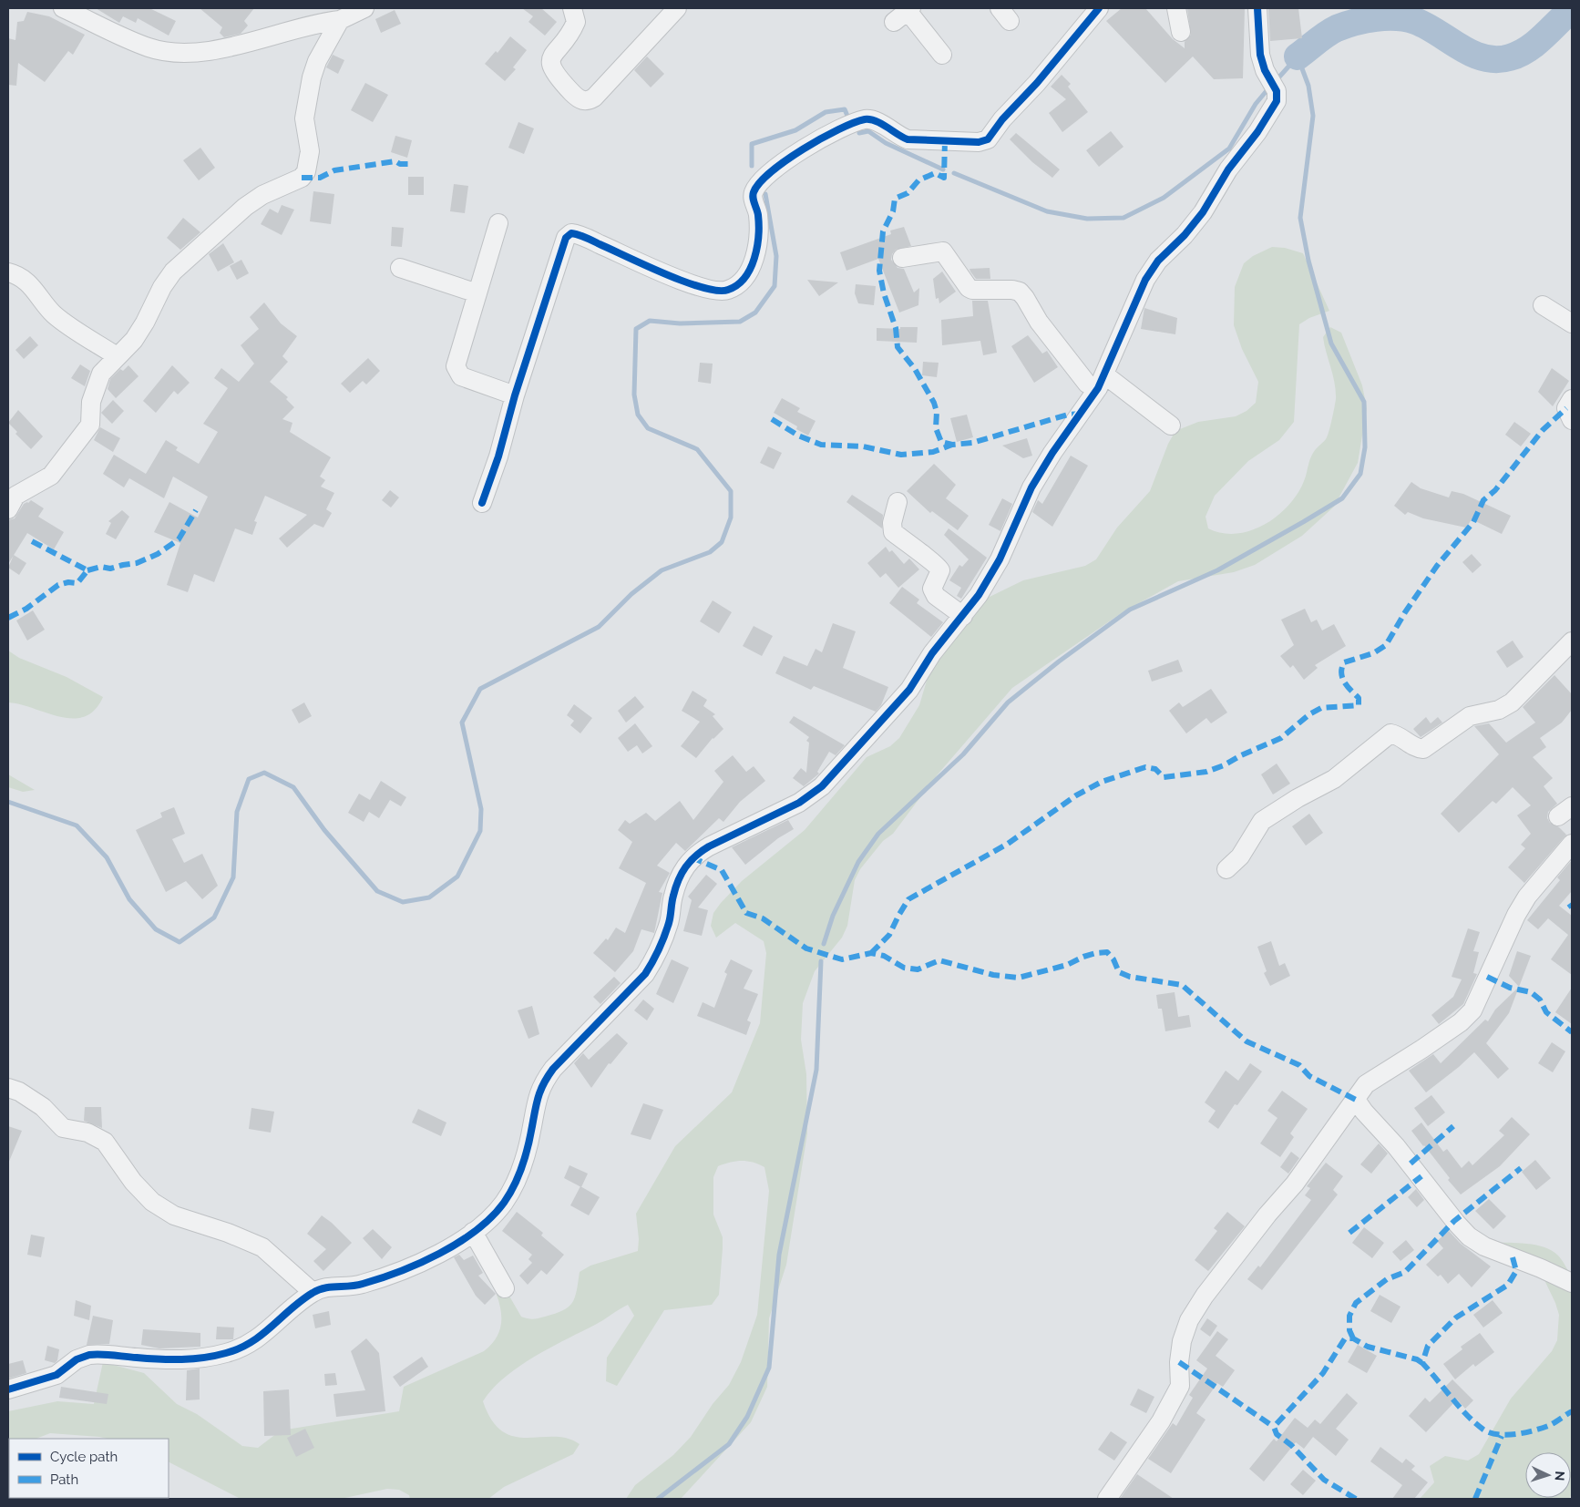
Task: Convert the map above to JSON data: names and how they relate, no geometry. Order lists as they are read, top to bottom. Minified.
{"legend":["Cycle path","Path"],"north":"right"}
